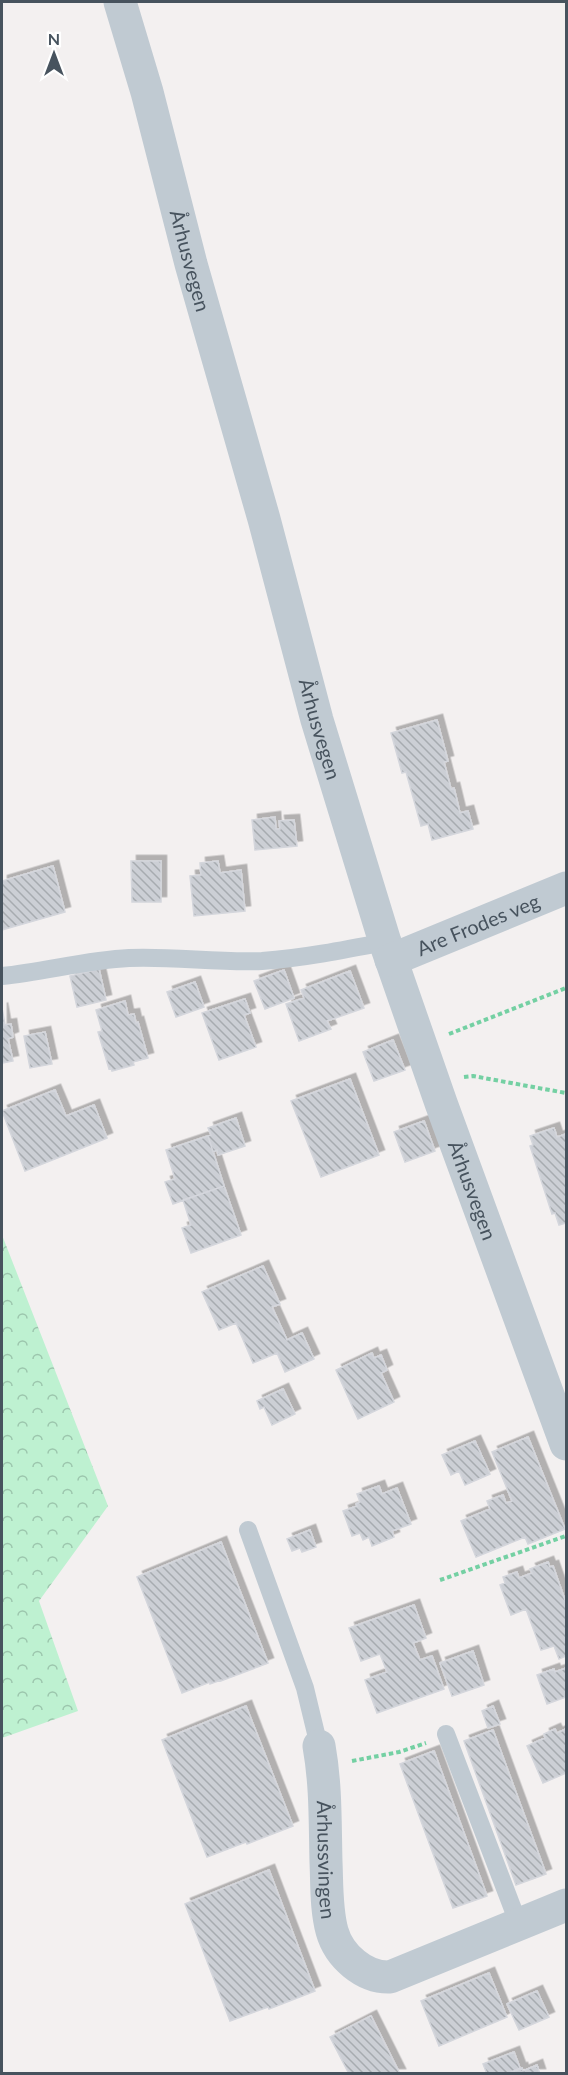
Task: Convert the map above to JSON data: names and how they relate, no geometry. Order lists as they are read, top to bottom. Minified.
{"streets":{"street":["Århusvegen","Are Frodes veg","Århussvingen"]},"crossings":[["Århusvegen","Are Frodes veg"]],"north":"top"}
